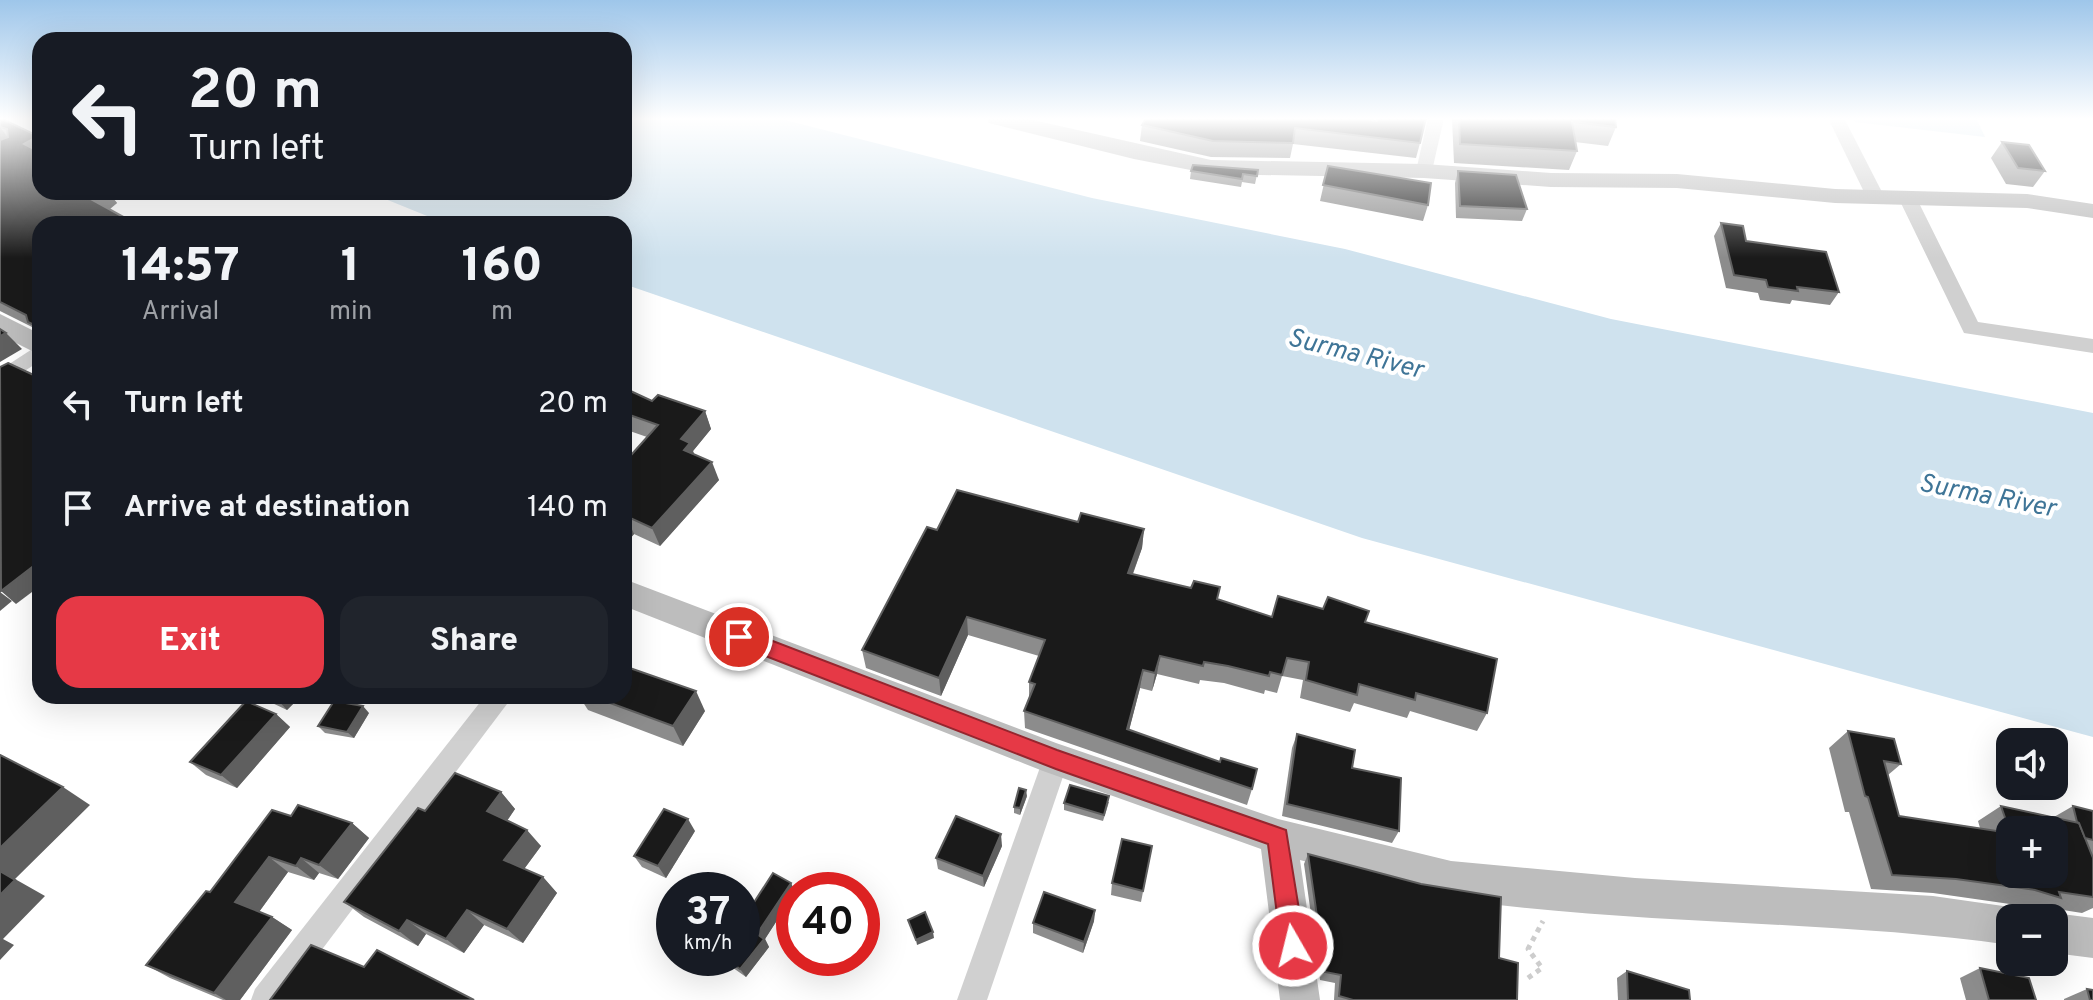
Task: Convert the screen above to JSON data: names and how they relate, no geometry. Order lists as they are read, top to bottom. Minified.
{"water":["Surma River"],"page":{"turn":["20 m","Turn left"],"eta":["14:57","Arrival","1","min","160","m"],"list":[{"name":"Turn left","value":"20 m"},{"name":"Arrive at destination","value":"140 m"}],"buttons":["Exit","Share"],"map_buttons":["+","−"],"speed":"37 km/h","limit":"40"}}
